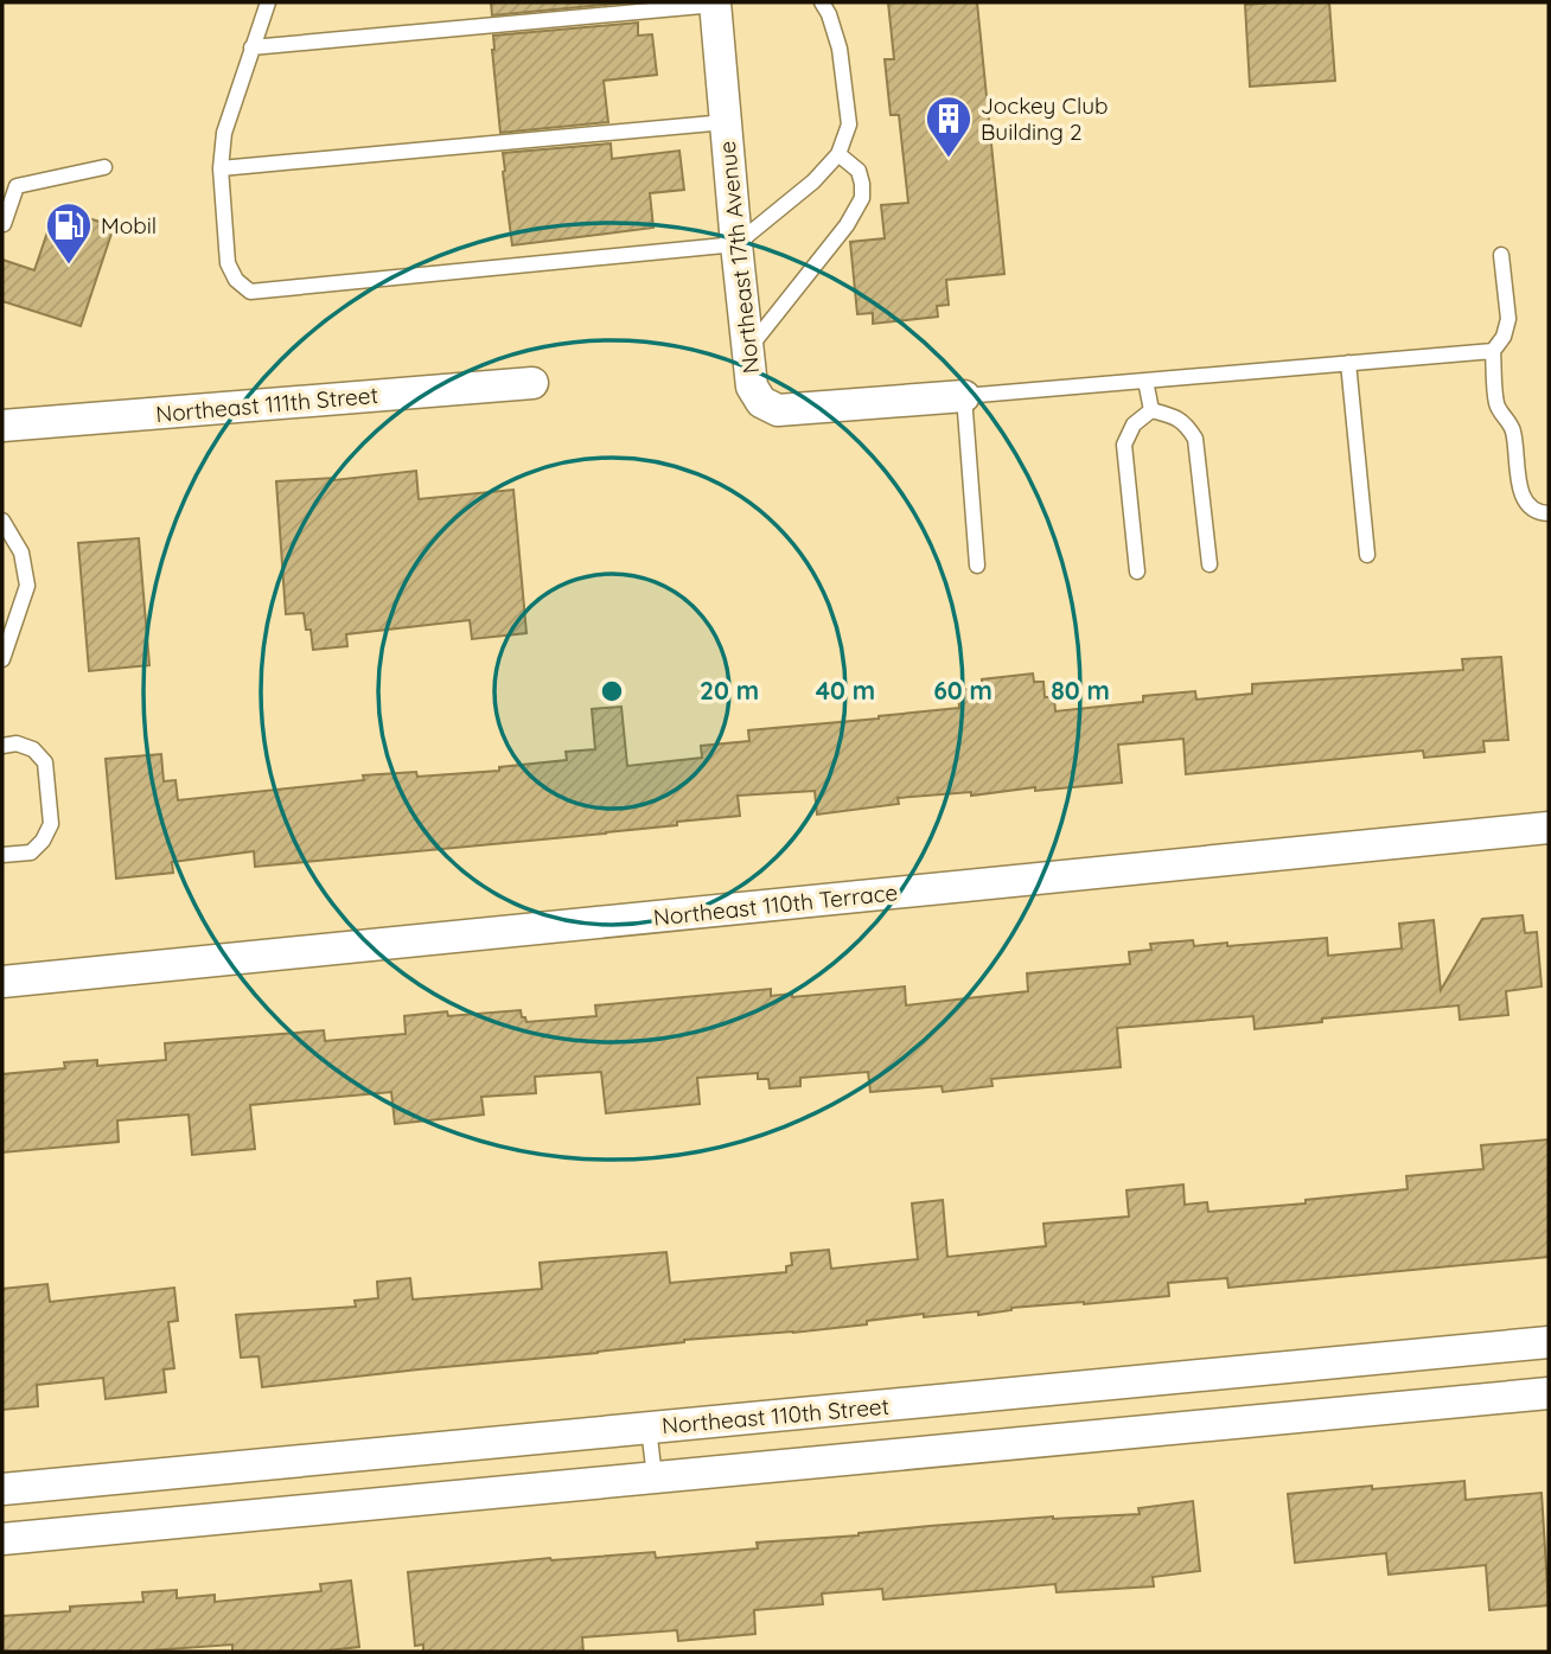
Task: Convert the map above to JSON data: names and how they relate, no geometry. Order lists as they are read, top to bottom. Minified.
{"streets":{"street":["Northeast 17th Avenue","Northeast 111th Street","Northeast 110th Terrace","Northeast 110th Street"]},"places":{"building":["Jockey Club Building 2"],"fuel station":["Mobil"]},"rings":["20 m","40 m","60 m","80 m"]}
